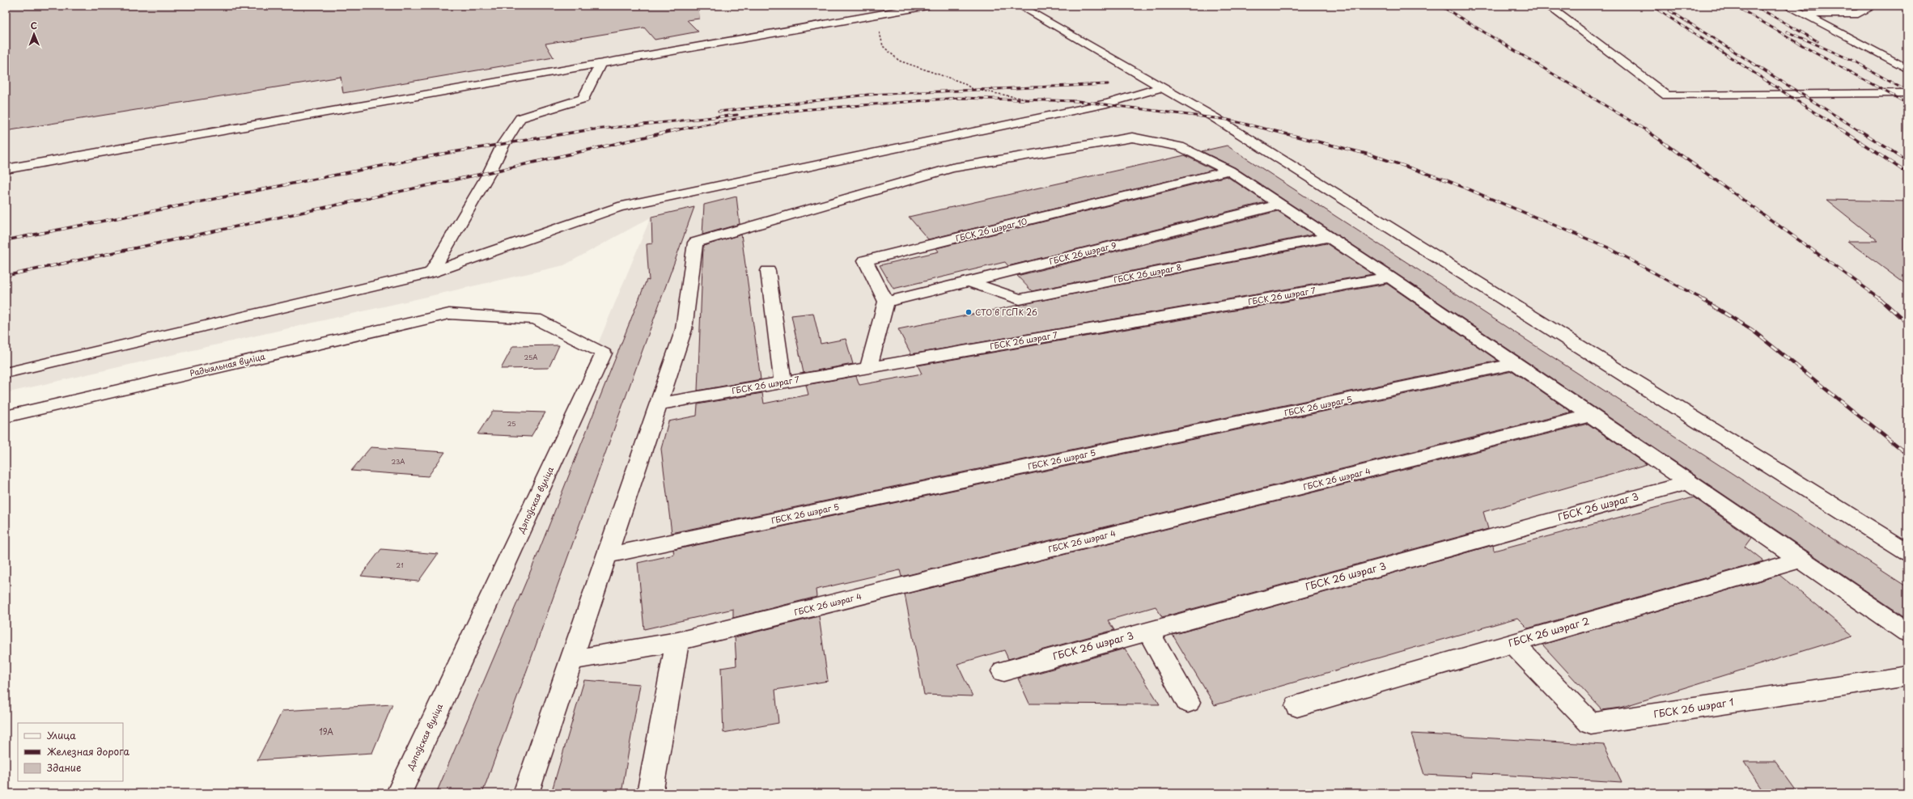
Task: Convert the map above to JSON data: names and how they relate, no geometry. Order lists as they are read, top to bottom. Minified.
{"streets":{"street":["ГБСК 26 шэраг 10","ГБСК 26 шэраг 9","ГБСК 26 шэраг 8","ГБСК 26 шэраг 7","Радыяльная вуліца","ГБСК 26 шэраг 5","ГБСК 26 шэраг 4","Дэпоўская вуліца","ГБСК 26 шэраг 3","ГБСК 26 шэраг 2","ГБСК 26 шэраг 1"]},"crossings":[["ГБСК 26 шэраг 10","ГБСК 26 шэраг 9"],["ГБСК 26 шэраг 9","ГБСК 26 шэраг 8"],["Радыяльная вуліца","Дэпоўская вуліца"],["ГБСК 26 шэраг 2","ГБСК 26 шэраг 1"]],"places":["СТО в ГСПК 26"],"house_numbers":["25А","25","23А","21","19А"],"legend":["Улица","Железная дорога","Здание"],"north":"top"}
